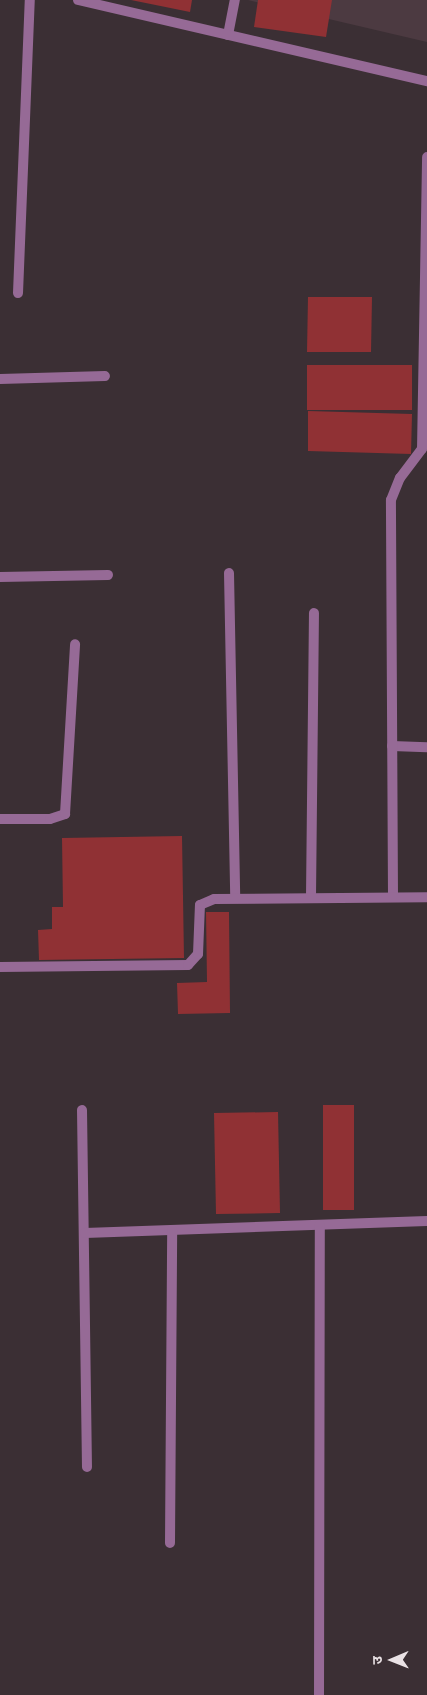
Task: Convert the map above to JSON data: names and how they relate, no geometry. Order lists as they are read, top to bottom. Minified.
{"north":"left"}
